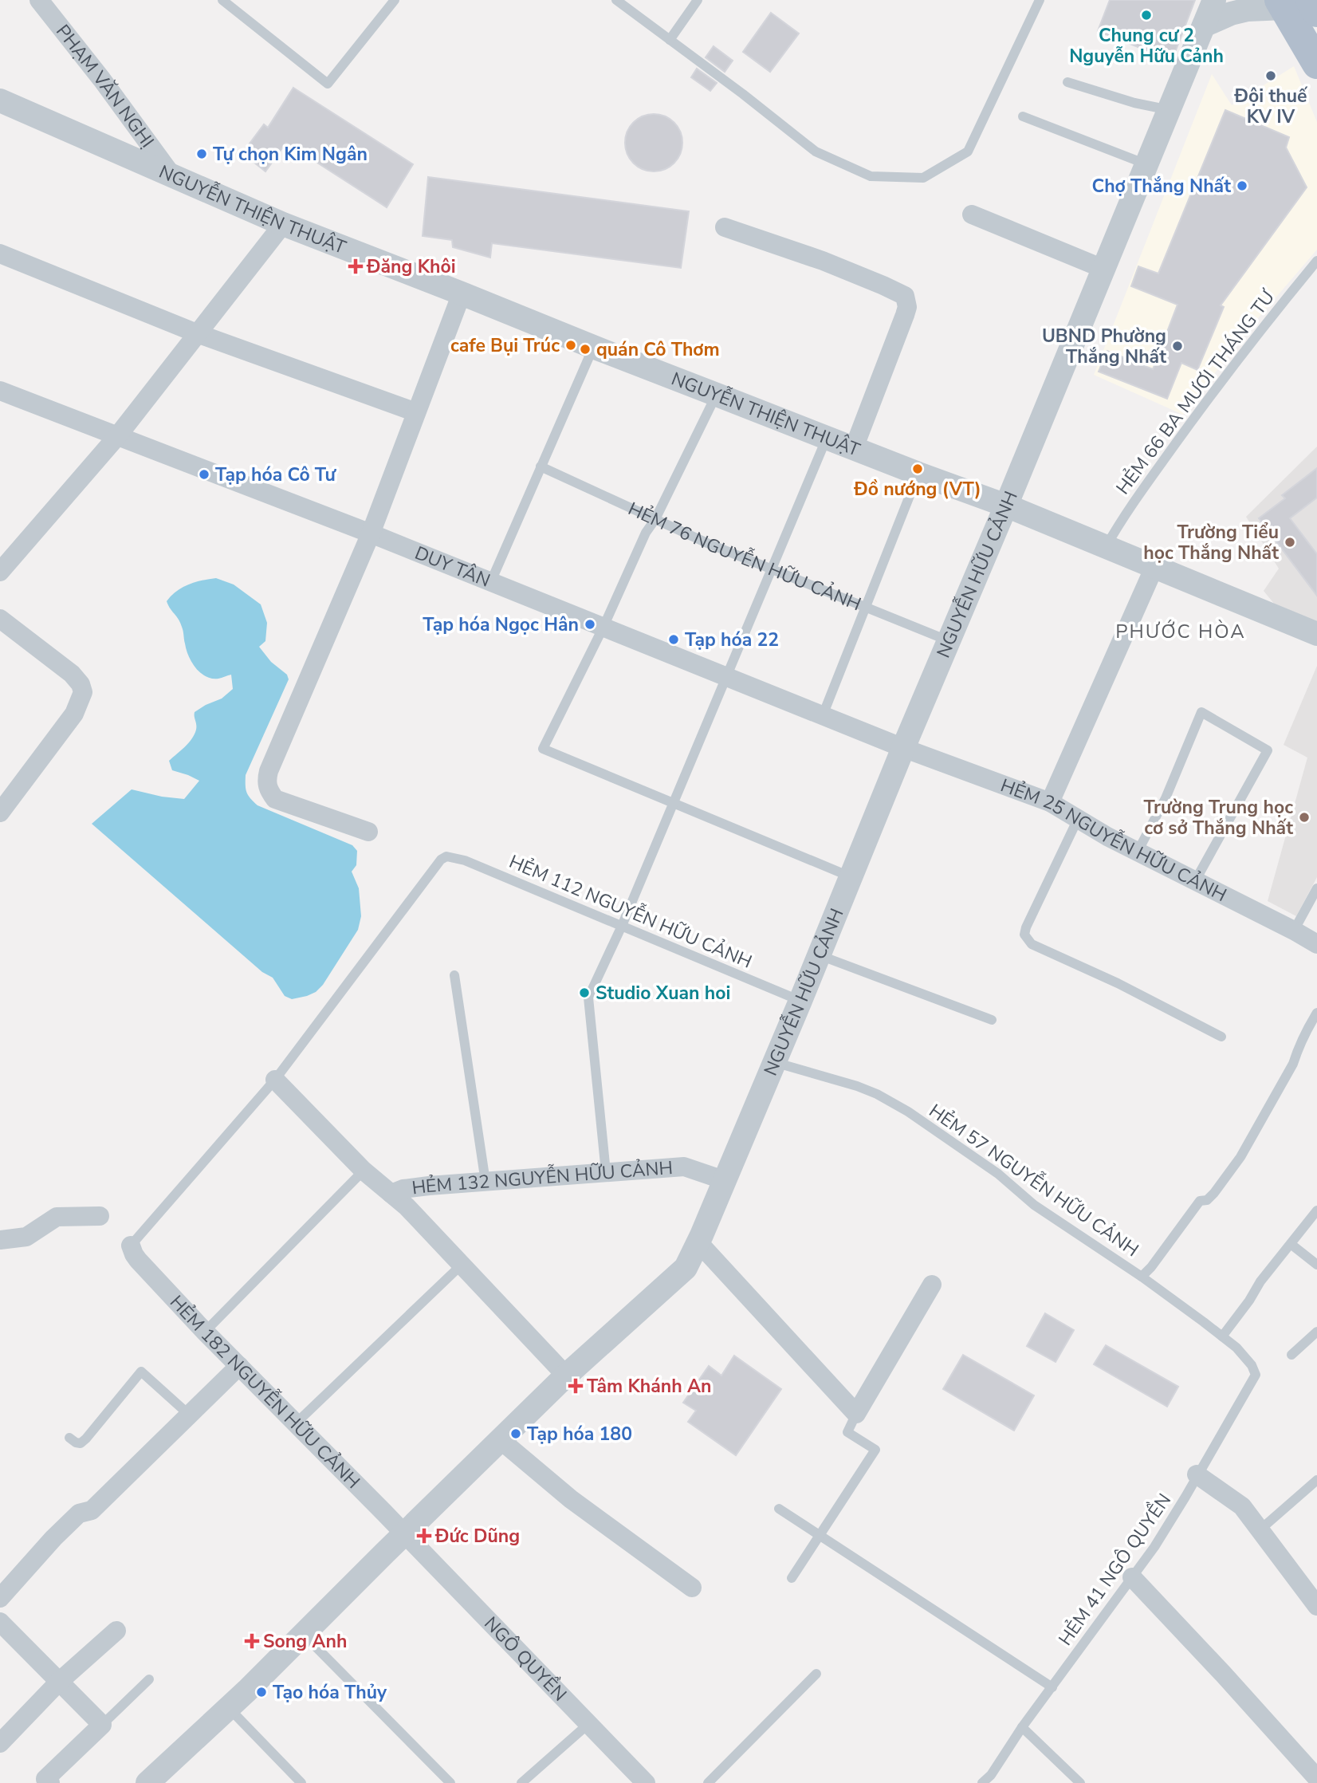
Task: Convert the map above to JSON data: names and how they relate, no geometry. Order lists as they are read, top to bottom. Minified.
{"streets":{"street":["PHẠM VĂN NGHỊ","NGUYỄN THIỆN THUẬT","DUY TÂN","NGUYỄN HỮU CẢNH","HẺM 25 NGUYỄN HỮU CẢNH","HẺM 132 NGUYỄN HỮU CẢNH","HẺM 182 NGUYỄN HỮU CẢNH","NGÔ QUYỀN"],"lane":["HẺM 66 BA MƯƠI THÁNG TƯ","HẺM 76 NGUYỄN HỮU CẢNH","HẺM 112 NGUYỄN HỮU CẢNH","HẺM 57 NGUYỄN HỮU CẢNH","HẺM 41 NGÔ QUYỀN"]},"crossings":[["PHẠM VĂN NGHỊ","NGUYỄN THIỆN THUẬT"],["NGUYỄN THIỆN THUẬT","HẺM 66 BA MƯƠI THÁNG TƯ"],["NGUYỄN THIỆN THUẬT","NGUYỄN HỮU CẢNH"],["HẺM 76 NGUYỄN HỮU CẢNH","NGUYỄN HỮU CẢNH"],["DUY TÂN","NGUYỄN HỮU CẢNH"],["DUY TÂN","HẺM 25 NGUYỄN HỮU CẢNH"],["NGUYỄN HỮU CẢNH","HẺM 25 NGUYỄN HỮU CẢNH"],["NGUYỄN HỮU CẢNH","HẺM 112 NGUYỄN HỮU CẢNH"],["NGUYỄN HỮU CẢNH","HẺM 132 NGUYỄN HỮU CẢNH"],["NGUYỄN HỮU CẢNH","HẺM 57 NGUYỄN HỮU CẢNH"],["NGUYỄN HỮU CẢNH","HẺM 182 NGUYỄN HỮU CẢNH"],["NGUYỄN HỮU CẢNH","NGÔ QUYỀN"],["HẺM 112 NGUYỄN HỮU CẢNH","HẺM 132 NGUYỄN HỮU CẢNH"],["HẺM 57 NGUYỄN HỮU CẢNH","HẺM 41 NGÔ QUYỀN"],["HẺM 182 NGUYỄN HỮU CẢNH","NGÔ QUYỀN"]],"districts":["PHƯỚC HÒA"],"places":{"other":["Chung cư 2 Nguyễn Hữu Cảnh","Đội thuế KV IV","Tự chọn Kim Ngân","Chợ Thắng Nhất","cafe Bụi Trúc","UBND Phường Thắng Nhất","quán Cô Thơm","Đồ nướng (VT)","Tạp hóa Cô Tư","Trường Tiểu học Thắng Nhất","Tạp hóa Ngọc Hân","Tạp hóa 22","Trường Trung học cơ sở Thắng Nhất","Studio Xuan hoi","Tạp hóa 180","Tạo hóa Thủy"],"health":["Đăng Khôi","Tâm Khánh An","Đức Dũng","Song Anh"]}}
